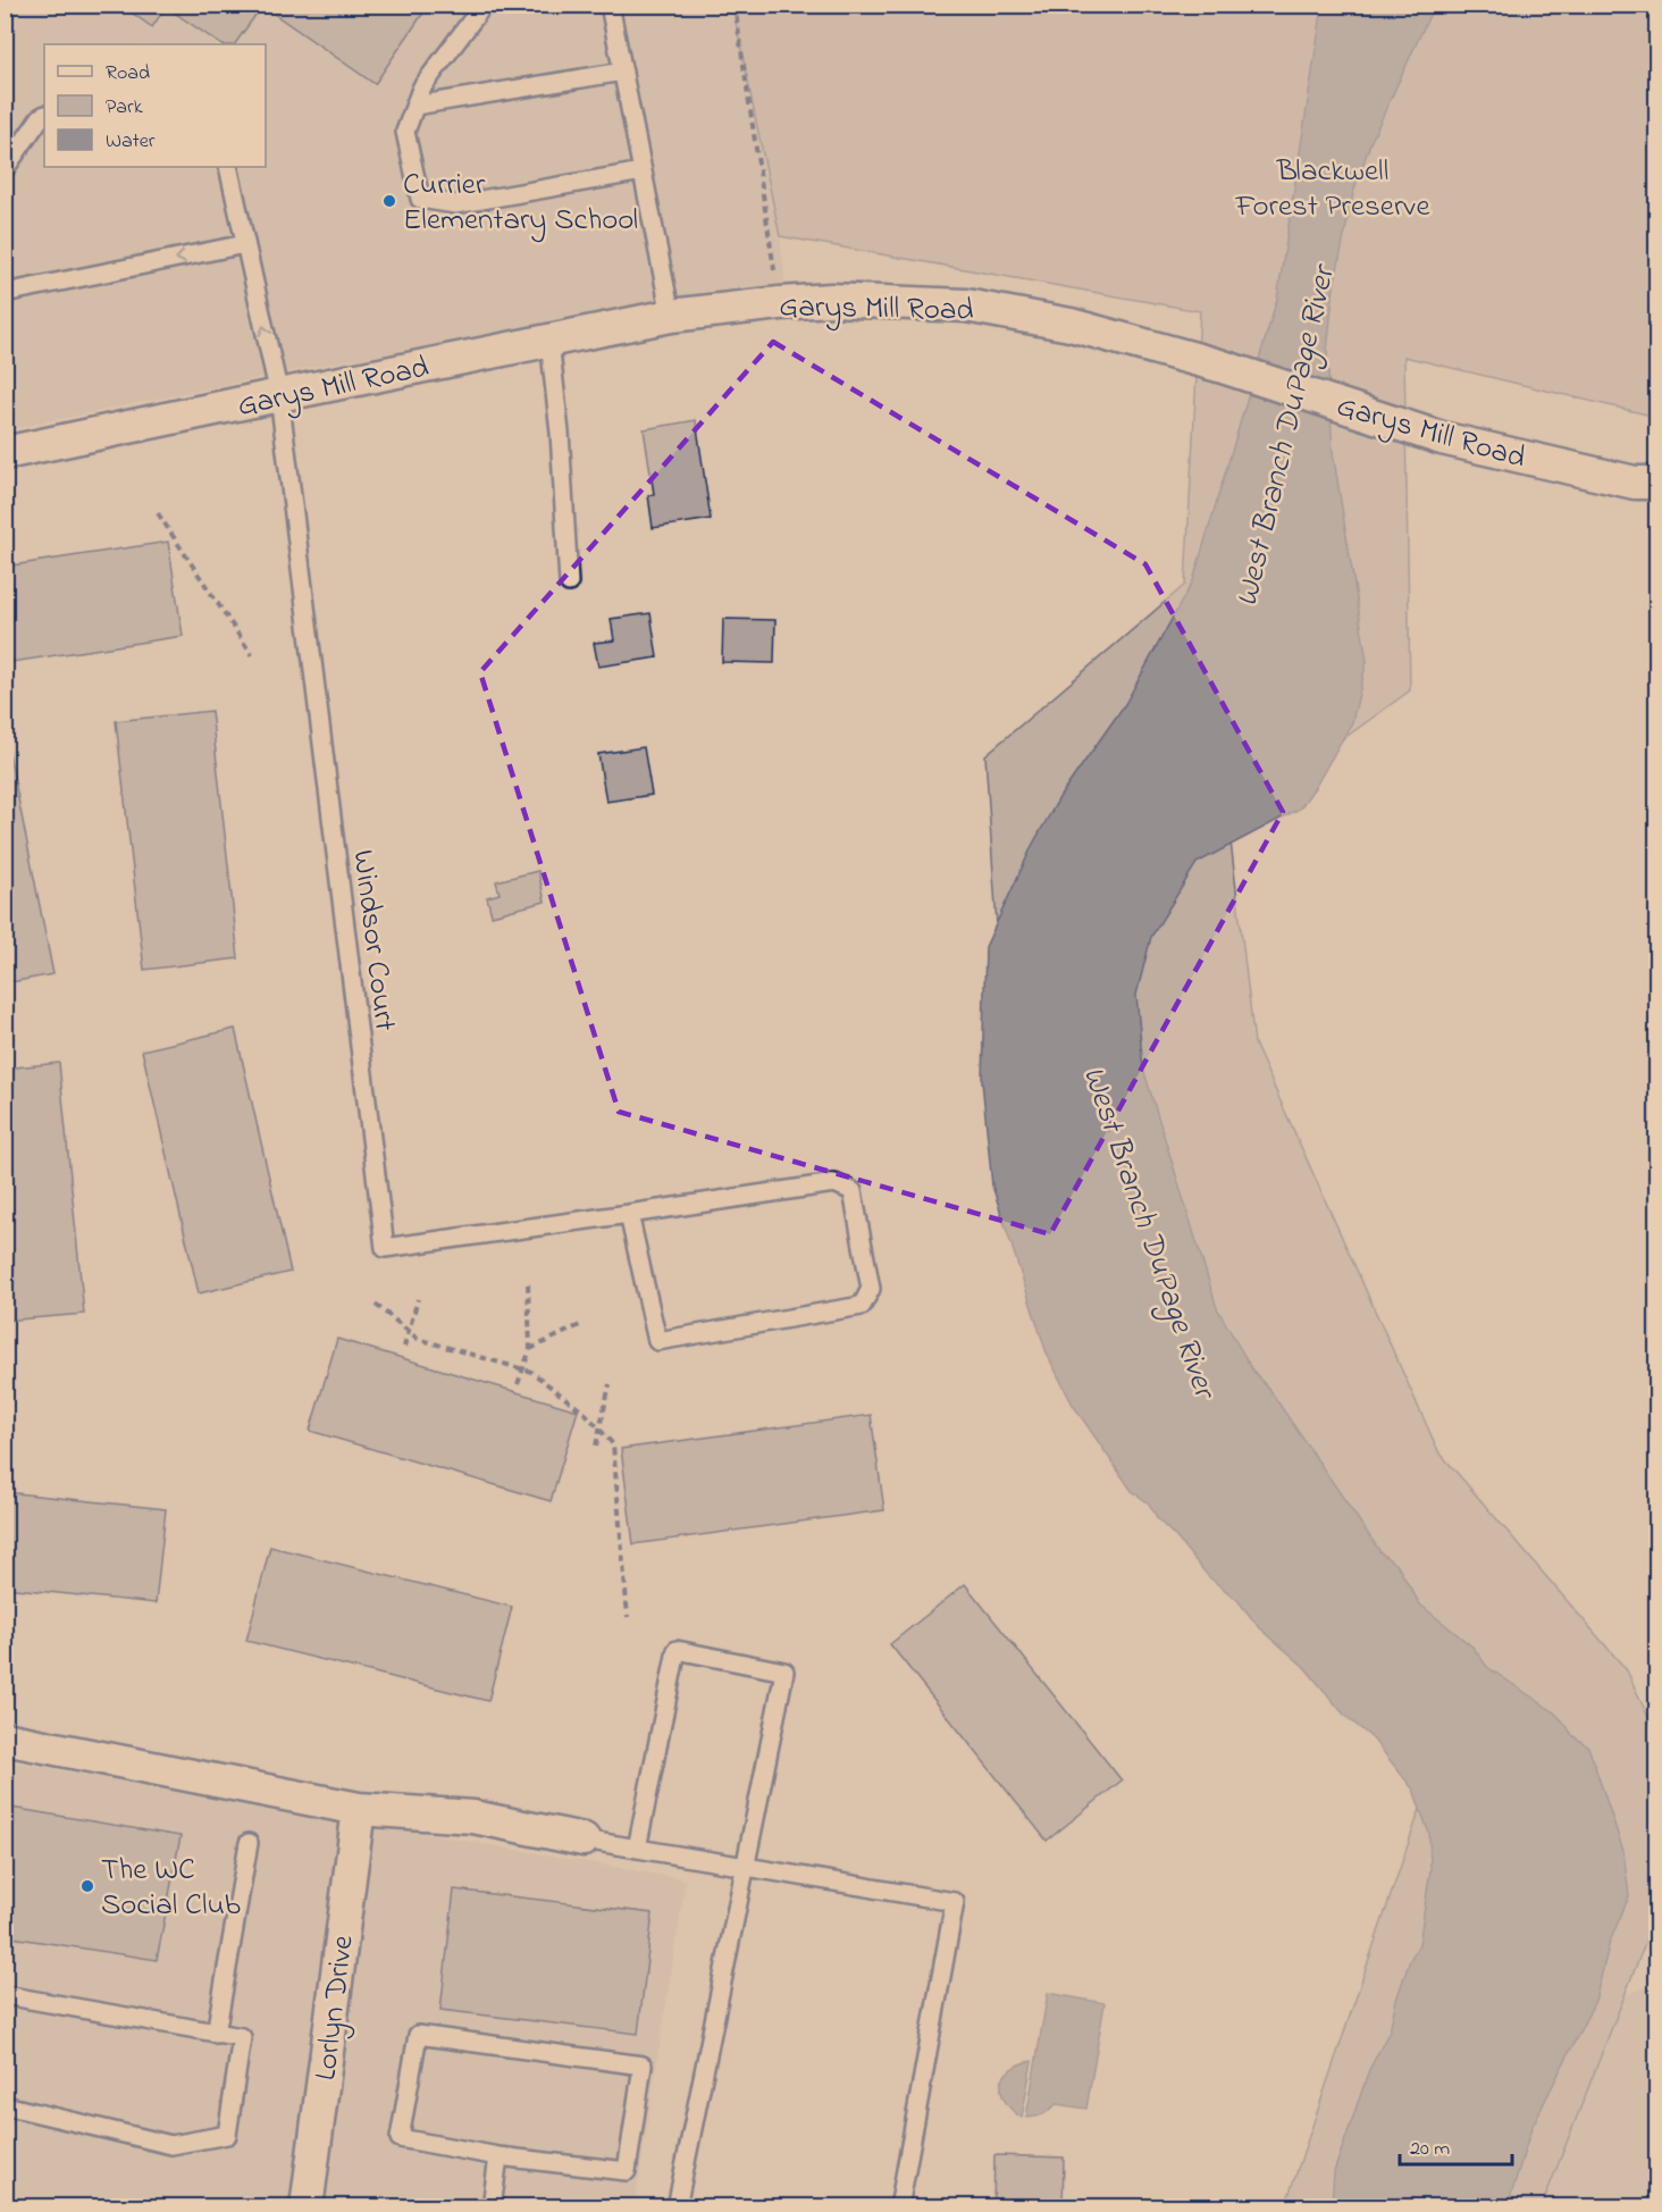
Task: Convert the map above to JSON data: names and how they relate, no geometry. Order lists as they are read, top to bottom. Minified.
{"streets":{"street":["Garys Mill Road","Lorlyn Drive"],"lane":["Windsor Court"]},"crossings":[["Garys Mill Road","Windsor Court"]],"water":["West Branch DuPage River"],"parks":["Blackwell Forest Preserve"],"places":["Currier Elementary School","The WC Social Club"],"legend":["Road","Park","Water"],"scale_bar":"20 m"}
